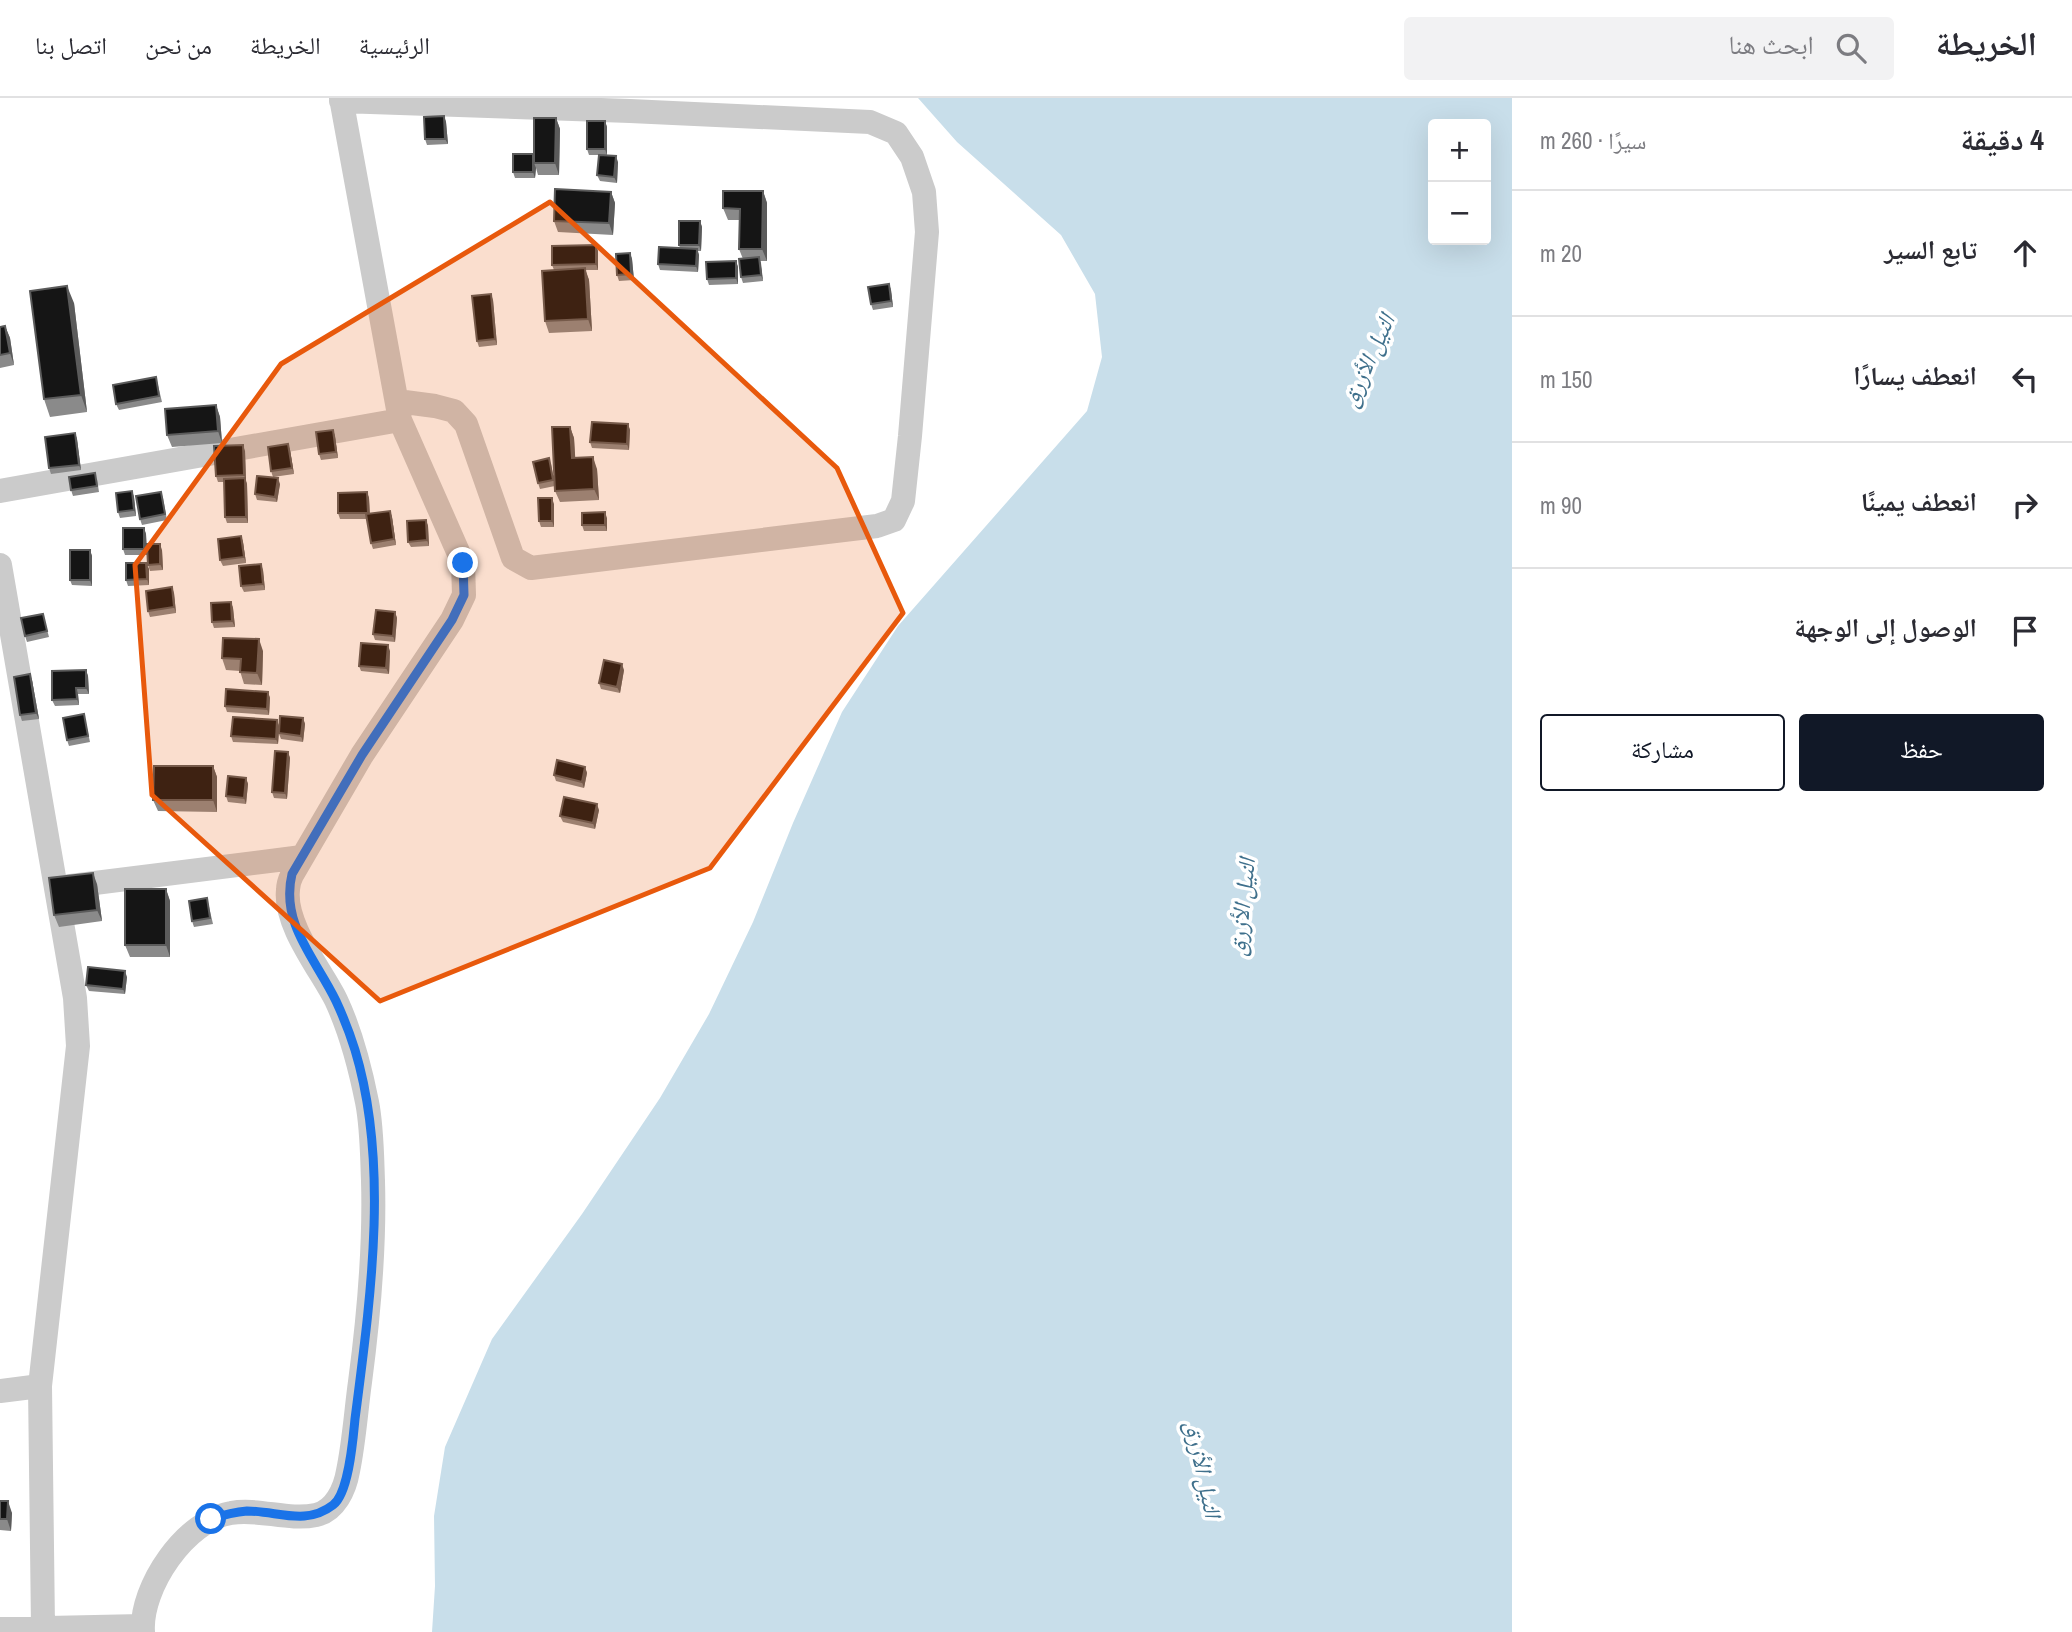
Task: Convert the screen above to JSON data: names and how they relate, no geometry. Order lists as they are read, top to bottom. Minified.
{"water":["النيل الأزرق"],"page":{"header":"الخريطة","search":"ابحث هنا","nav":["الرئيسية","الخريطة","من نحن","اتصل بنا"],"heading":["4 دقيقة","سيرًا · 260 m"],"map_buttons":["+","−"],"list":[["تابع السير","20 m"],["انعطف يسارًا","150 m"],["انعطف يمينًا","90 m"],"الوصول إلى الوجهة"],"buttons":["حفظ","مشاركة"]}}
